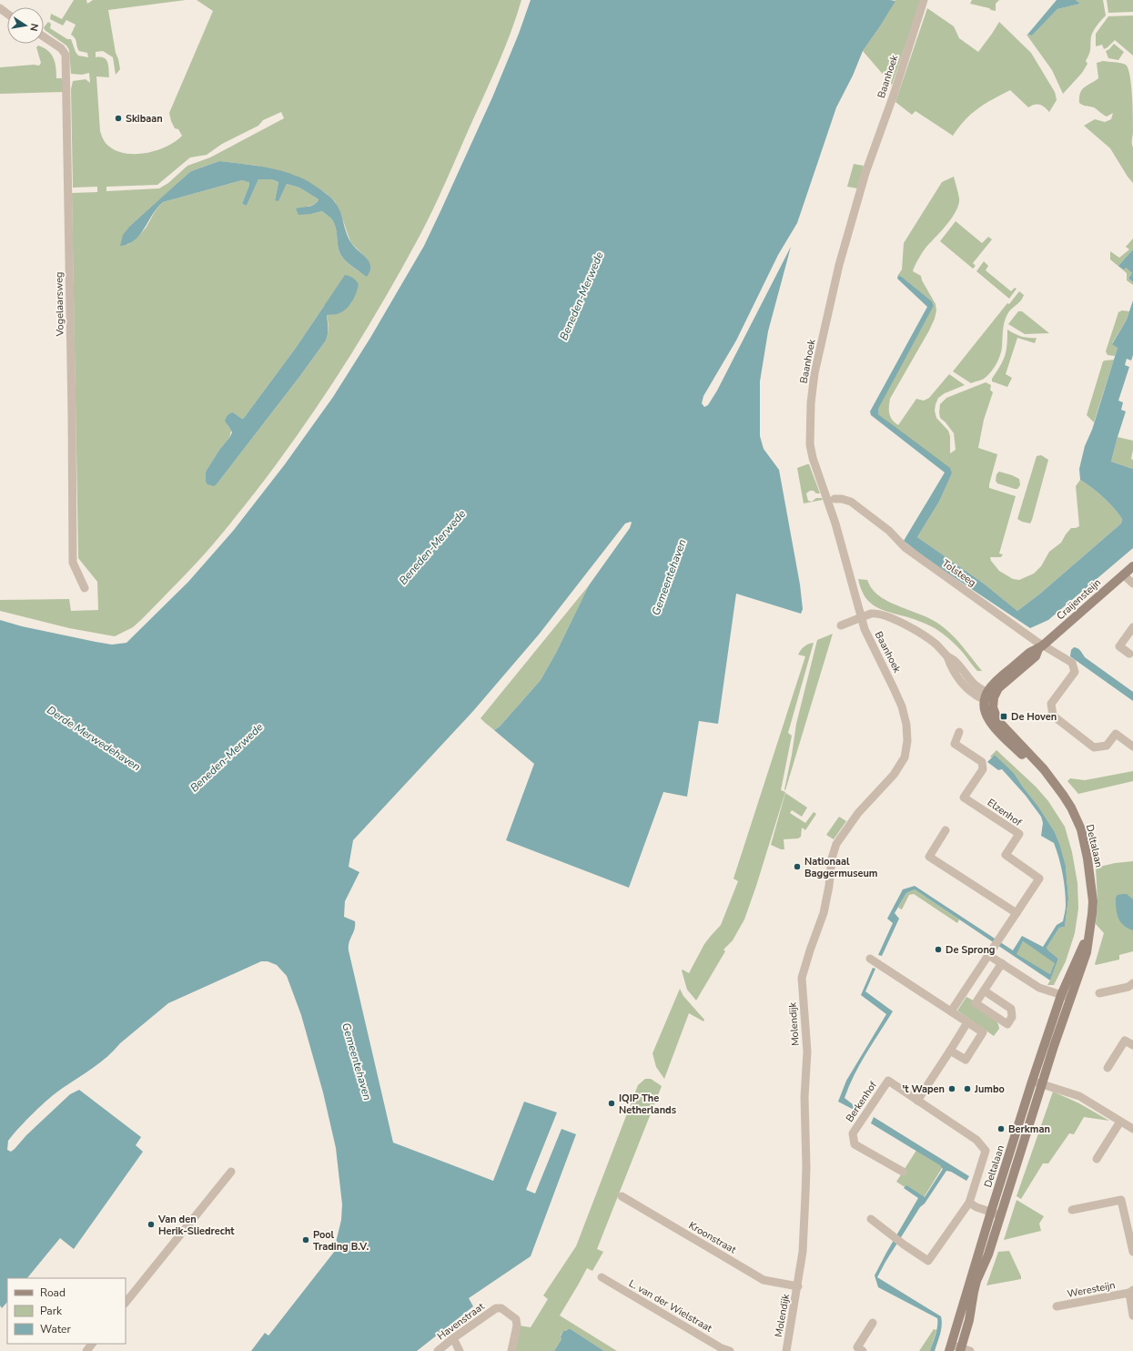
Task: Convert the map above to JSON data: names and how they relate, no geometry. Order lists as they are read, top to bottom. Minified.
{"streets":{"street":["Baanhoek","Vogelaarsweg","Tolsteeg","Craijensteijn","Elzenhof","Deltalaan","Molendijk","Berkenhof","Kroonstraat","Weresteijn","L. van der Wielstraat","Havenstraat"]},"crossings":[["Baanhoek","Molendijk"],["Tolsteeg","Craijensteijn"],["Craijensteijn","Deltalaan"],["Molendijk","Kroonstraat"]],"water":["Beneden-Merwede","Gemeentehaven","Derde Merwedehaven"],"places":{"other":["Skibaan","Nationaal Baggermuseum","De Sprong","'t Wapen","Jumbo","IQIP The Netherlands","Berkman","Van den Herik-Sliedrecht","Pool Trading B.V."],"transit":["De Hoven"]},"legend":["Road","Park","Water"],"north":"right"}
